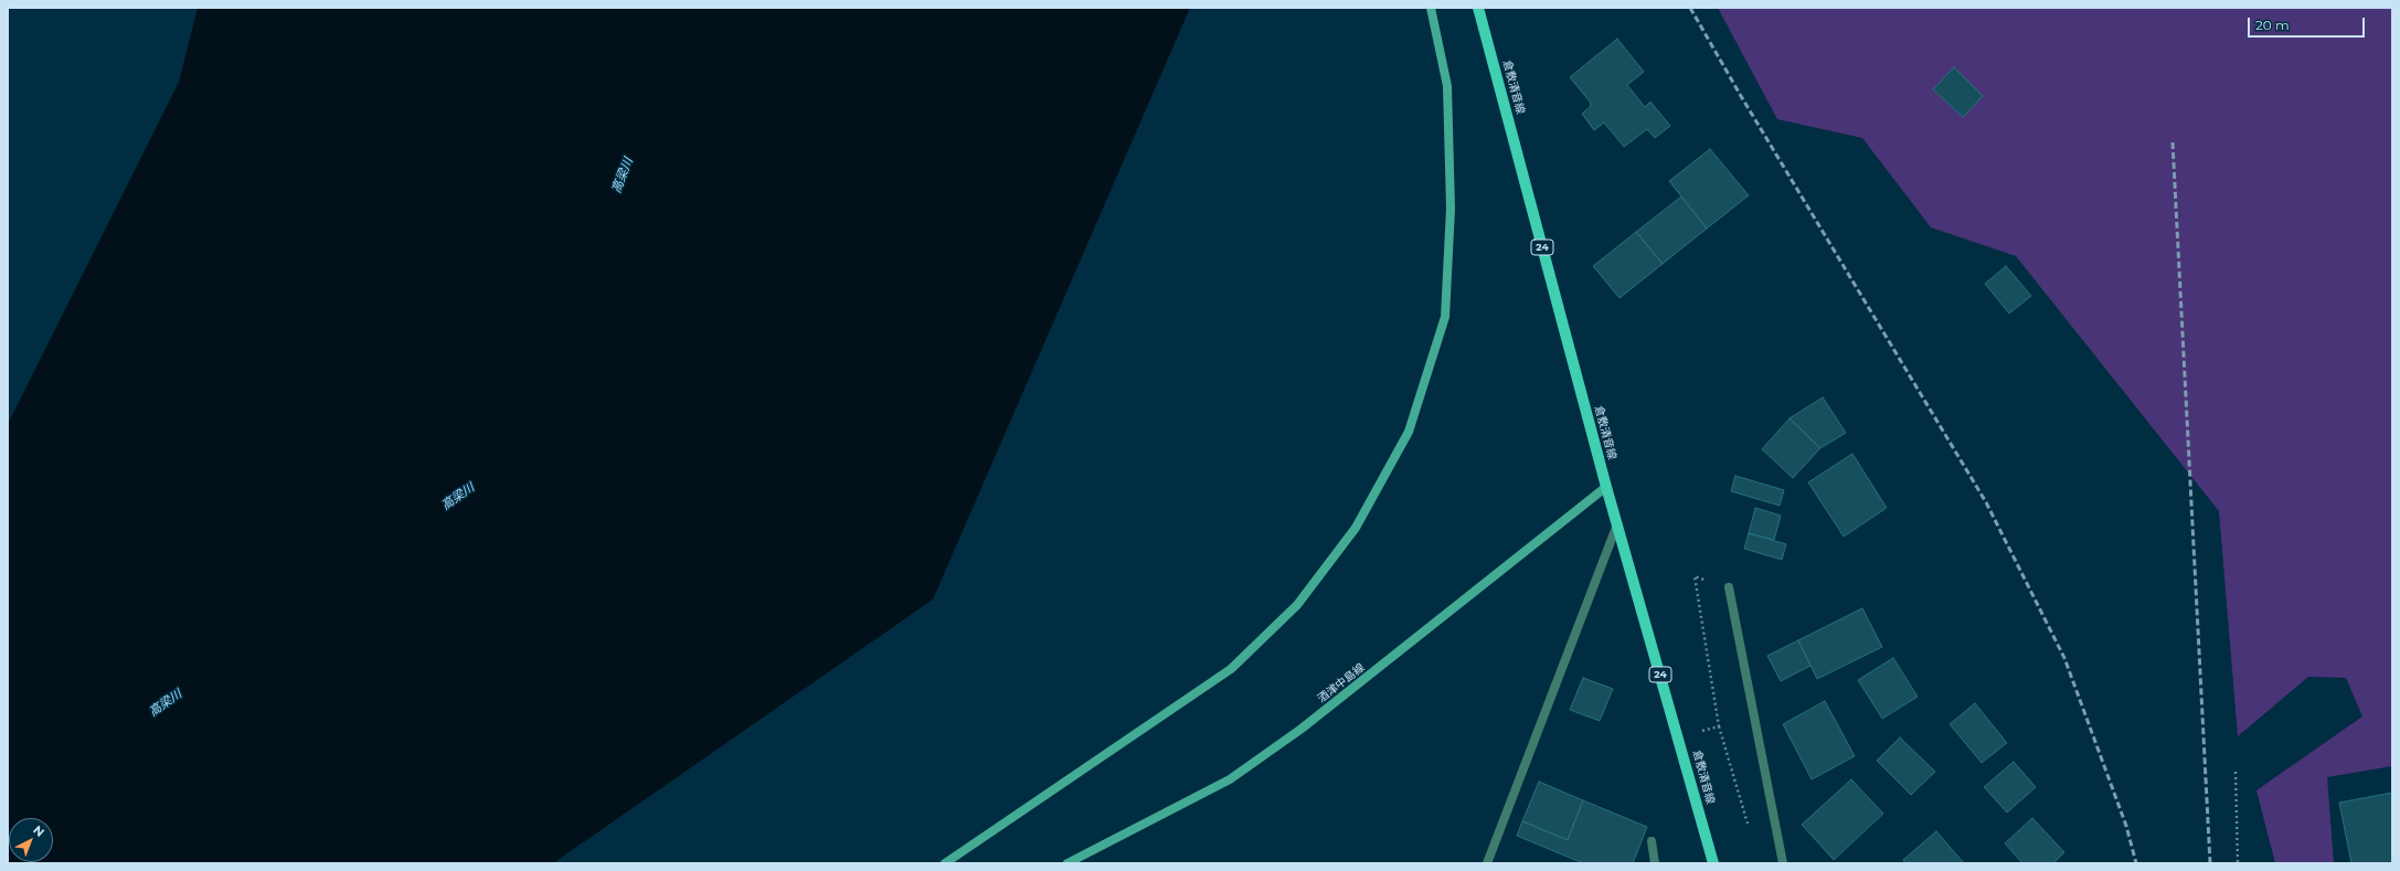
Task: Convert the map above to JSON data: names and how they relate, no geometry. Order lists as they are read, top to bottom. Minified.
{"streets":{"main road":["倉敷清音線","24","酒津中島線"]},"crossings":[["倉敷清音線","酒津中島線"]],"water":["高梁川"],"scale_bar":"20 m","north":"top right"}
